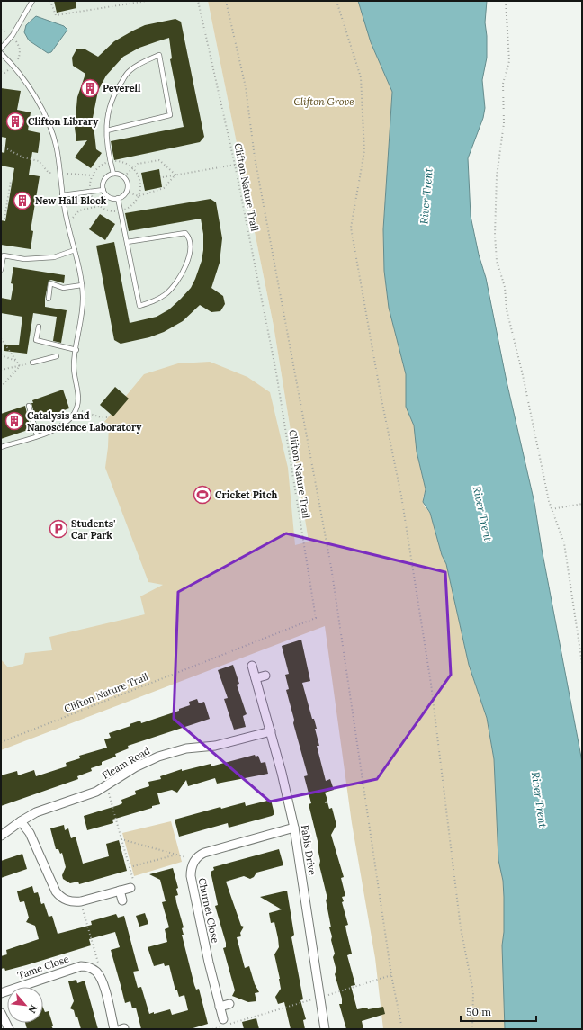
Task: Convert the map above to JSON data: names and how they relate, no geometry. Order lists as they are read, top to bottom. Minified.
{"streets":{"street":["Fleam Road","Fabis Drive","Churnet Close","Tame Close"],"path":["Clifton Nature Trail"]},"crossings":[["Fleam Road","Fabis Drive"]],"water":["River Trent"],"parks":["Clifton Grove"],"places":{"building":["Peverell","Clifton Library","New Hall Block","Catalysis and Nanoscience Laboratory"],"sports":["Cricket Pitch"],"parking":["Students' Car Park"]},"scale_bar":"50 m","north":"bottom right"}
